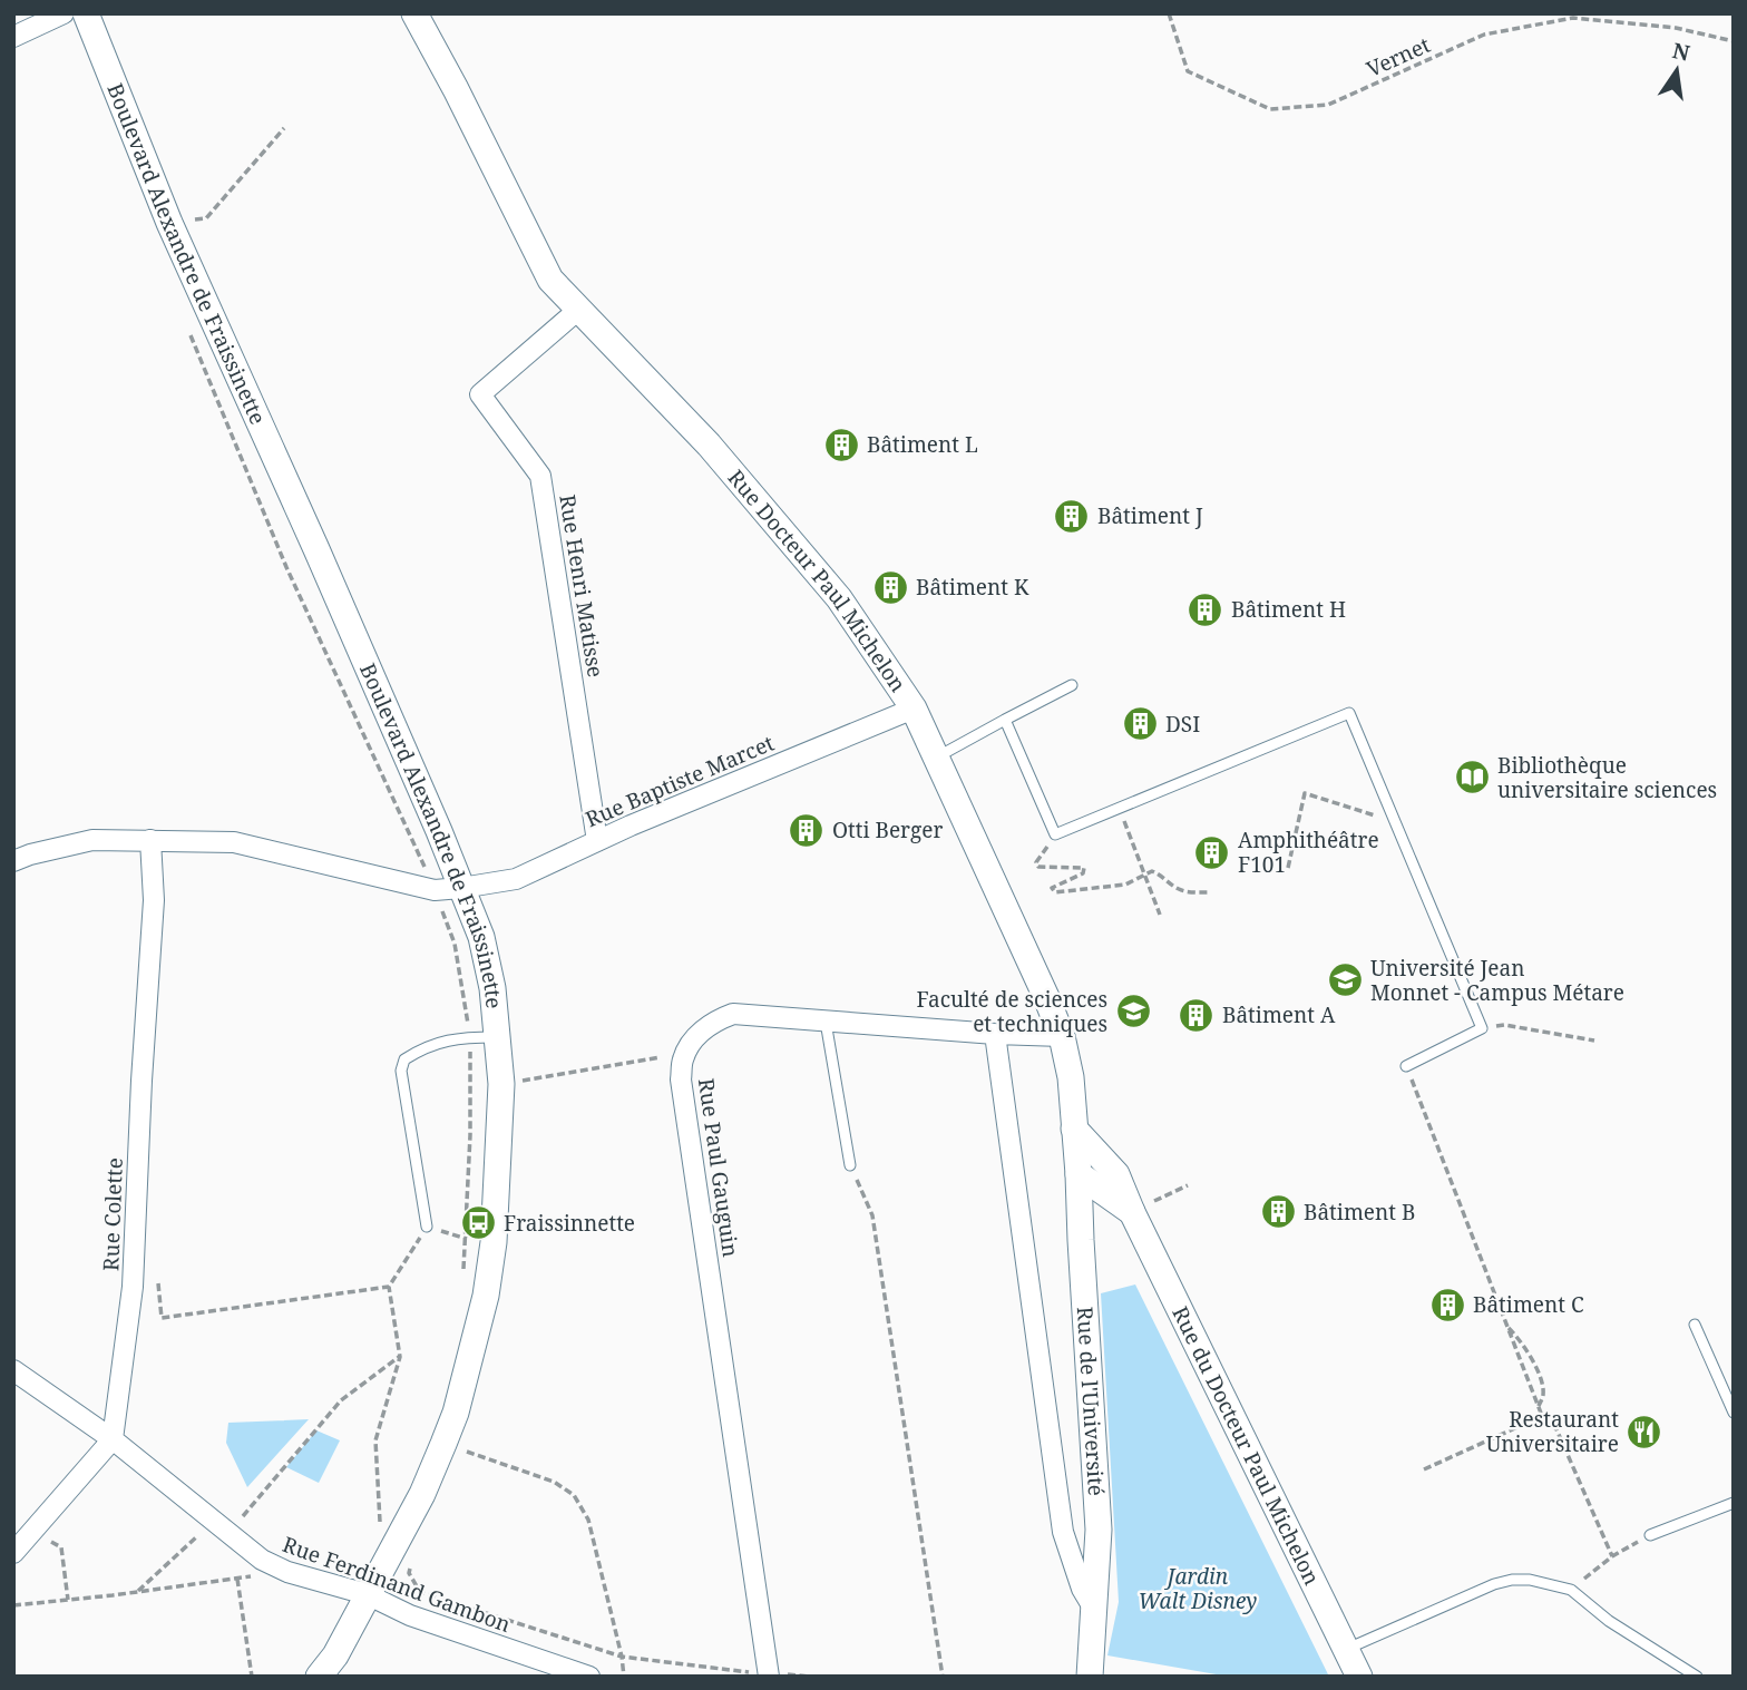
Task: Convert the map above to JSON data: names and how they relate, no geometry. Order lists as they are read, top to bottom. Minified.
{"streets":{"street":["Boulevard Alexandre de Fraissinette","Rue Docteur Paul Michelon","Rue Henri Matisse","Rue Baptiste Marcet","Rue Paul Gauguin","Rue Colette","Rue de l'Université","Rue du Docteur Paul Michelon","Rue Ferdinand Gambon"],"path":["Vernet"]},"crossings":[["Boulevard Alexandre de Fraissinette","Rue Baptiste Marcet"],["Boulevard Alexandre de Fraissinette","Rue Ferdinand Gambon"],["Rue Docteur Paul Michelon","Rue Henri Matisse"],["Rue Docteur Paul Michelon","Rue Baptiste Marcet"],["Rue Docteur Paul Michelon","Rue Paul Gauguin"],["Rue Docteur Paul Michelon","Rue de l'Université"],["Rue Docteur Paul Michelon","Rue du Docteur Paul Michelon"],["Rue Henri Matisse","Rue Baptiste Marcet"],["Rue Baptiste Marcet","Rue Colette"],["Rue Colette","Rue Ferdinand Gambon"],["Rue de l'Université","Rue du Docteur Paul Michelon"]],"parks":["Jardin Walt Disney"],"places":{"building":["Bâtiment L","Bâtiment J","Bâtiment K","Bâtiment H","DSI","Otti Berger","Amphithéâtre F101","Bâtiment A","Bâtiment B","Bâtiment C"],"library":["Bibliothèque universitaire sciences"],"school or university":["Université Jean Monnet - Campus Métare","Faculté de sciences et techniques"],"bus stop":["Fraissinnette"],"restaurant":["Restaurant Universitaire"]},"north":"top"}
